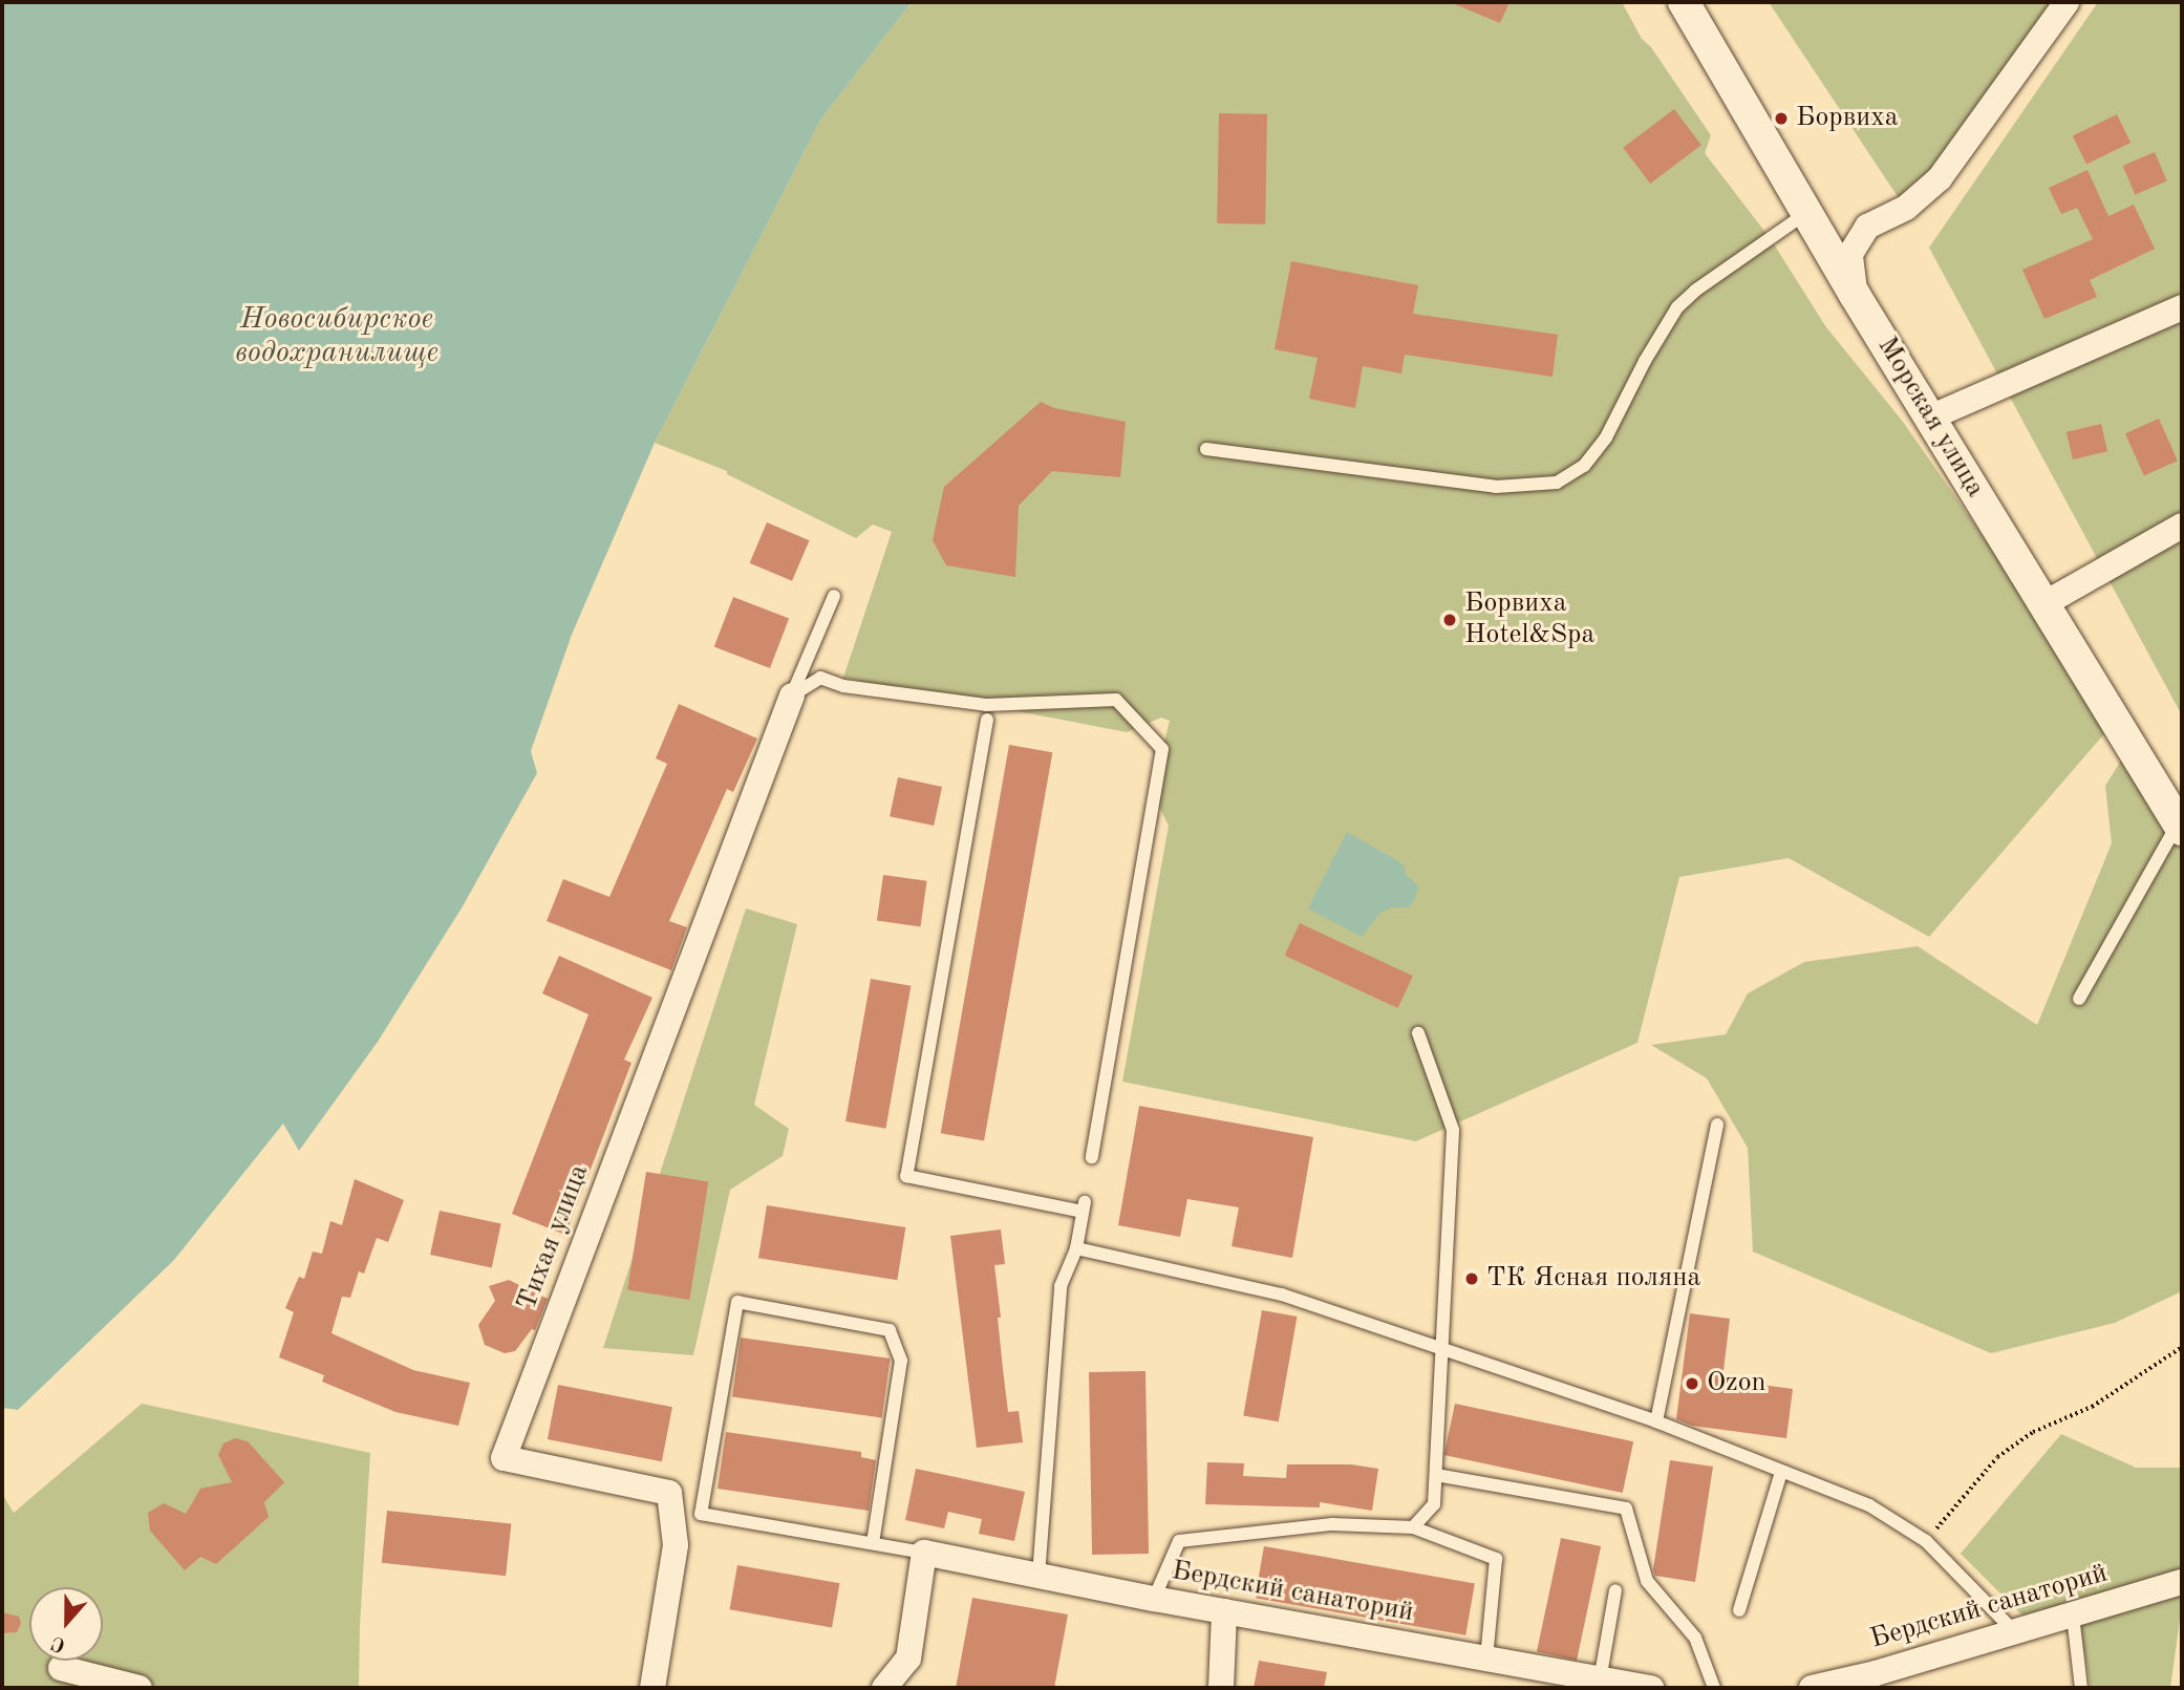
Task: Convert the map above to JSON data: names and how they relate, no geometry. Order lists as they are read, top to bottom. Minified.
{"streets":{"street":["Морская улица","Тихая улица","Бердский санаторий"]},"water":["Новосибирское водохранилище"],"places":["Борвиха","Борвиха Hotel&Spa","ТК Ясная поляна","Ozon"],"north":"bottom"}
